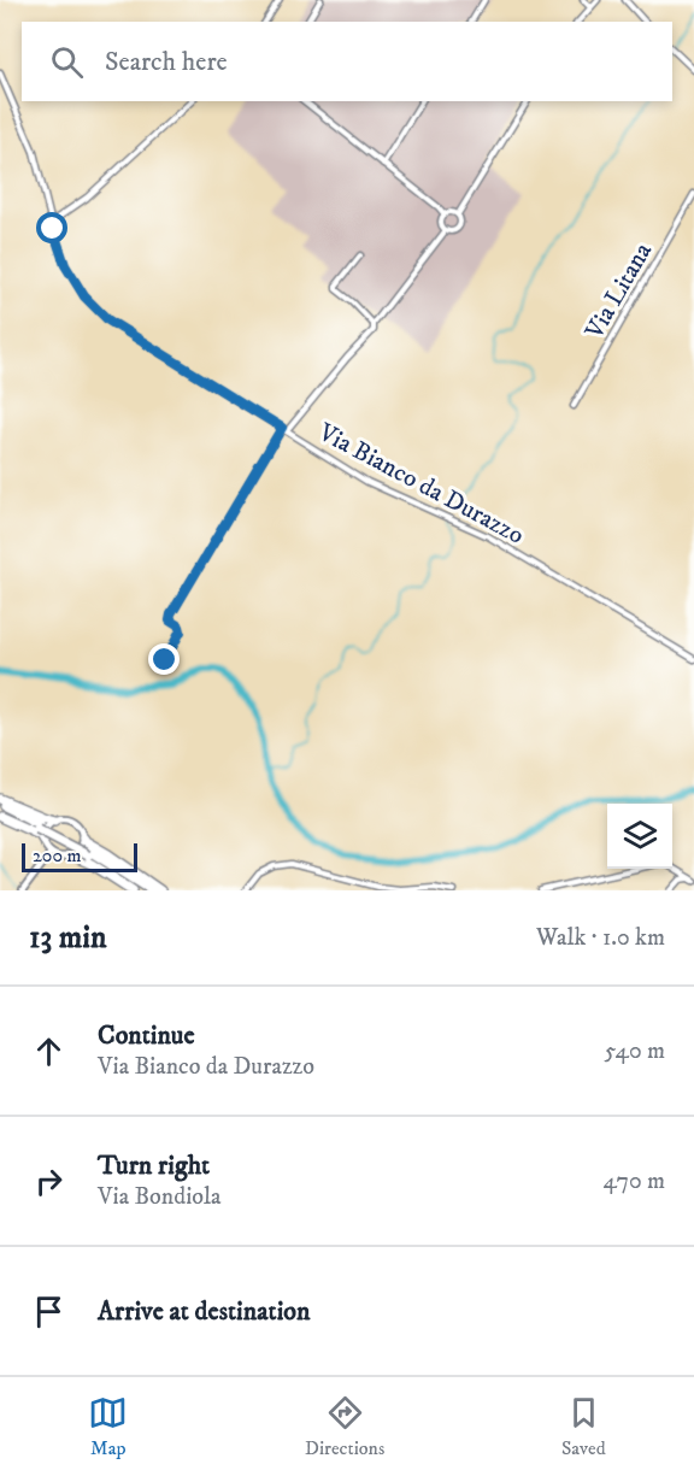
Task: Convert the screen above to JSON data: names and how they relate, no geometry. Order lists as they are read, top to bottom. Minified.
{"streets":{"street":["Via Litana","Via Bianco da Durazzo"]},"scale_bar":"200 m","page":{"search":"Search here","scale":"200 m","heading":["13 min","Walk · 1.0 km"],"list":[["Continue","Via Bianco da Durazzo","540 m"],["Turn right","Via Bondiola","470 m"],"Arrive at destination"],"nav":["Map","Directions","Saved"]}}
